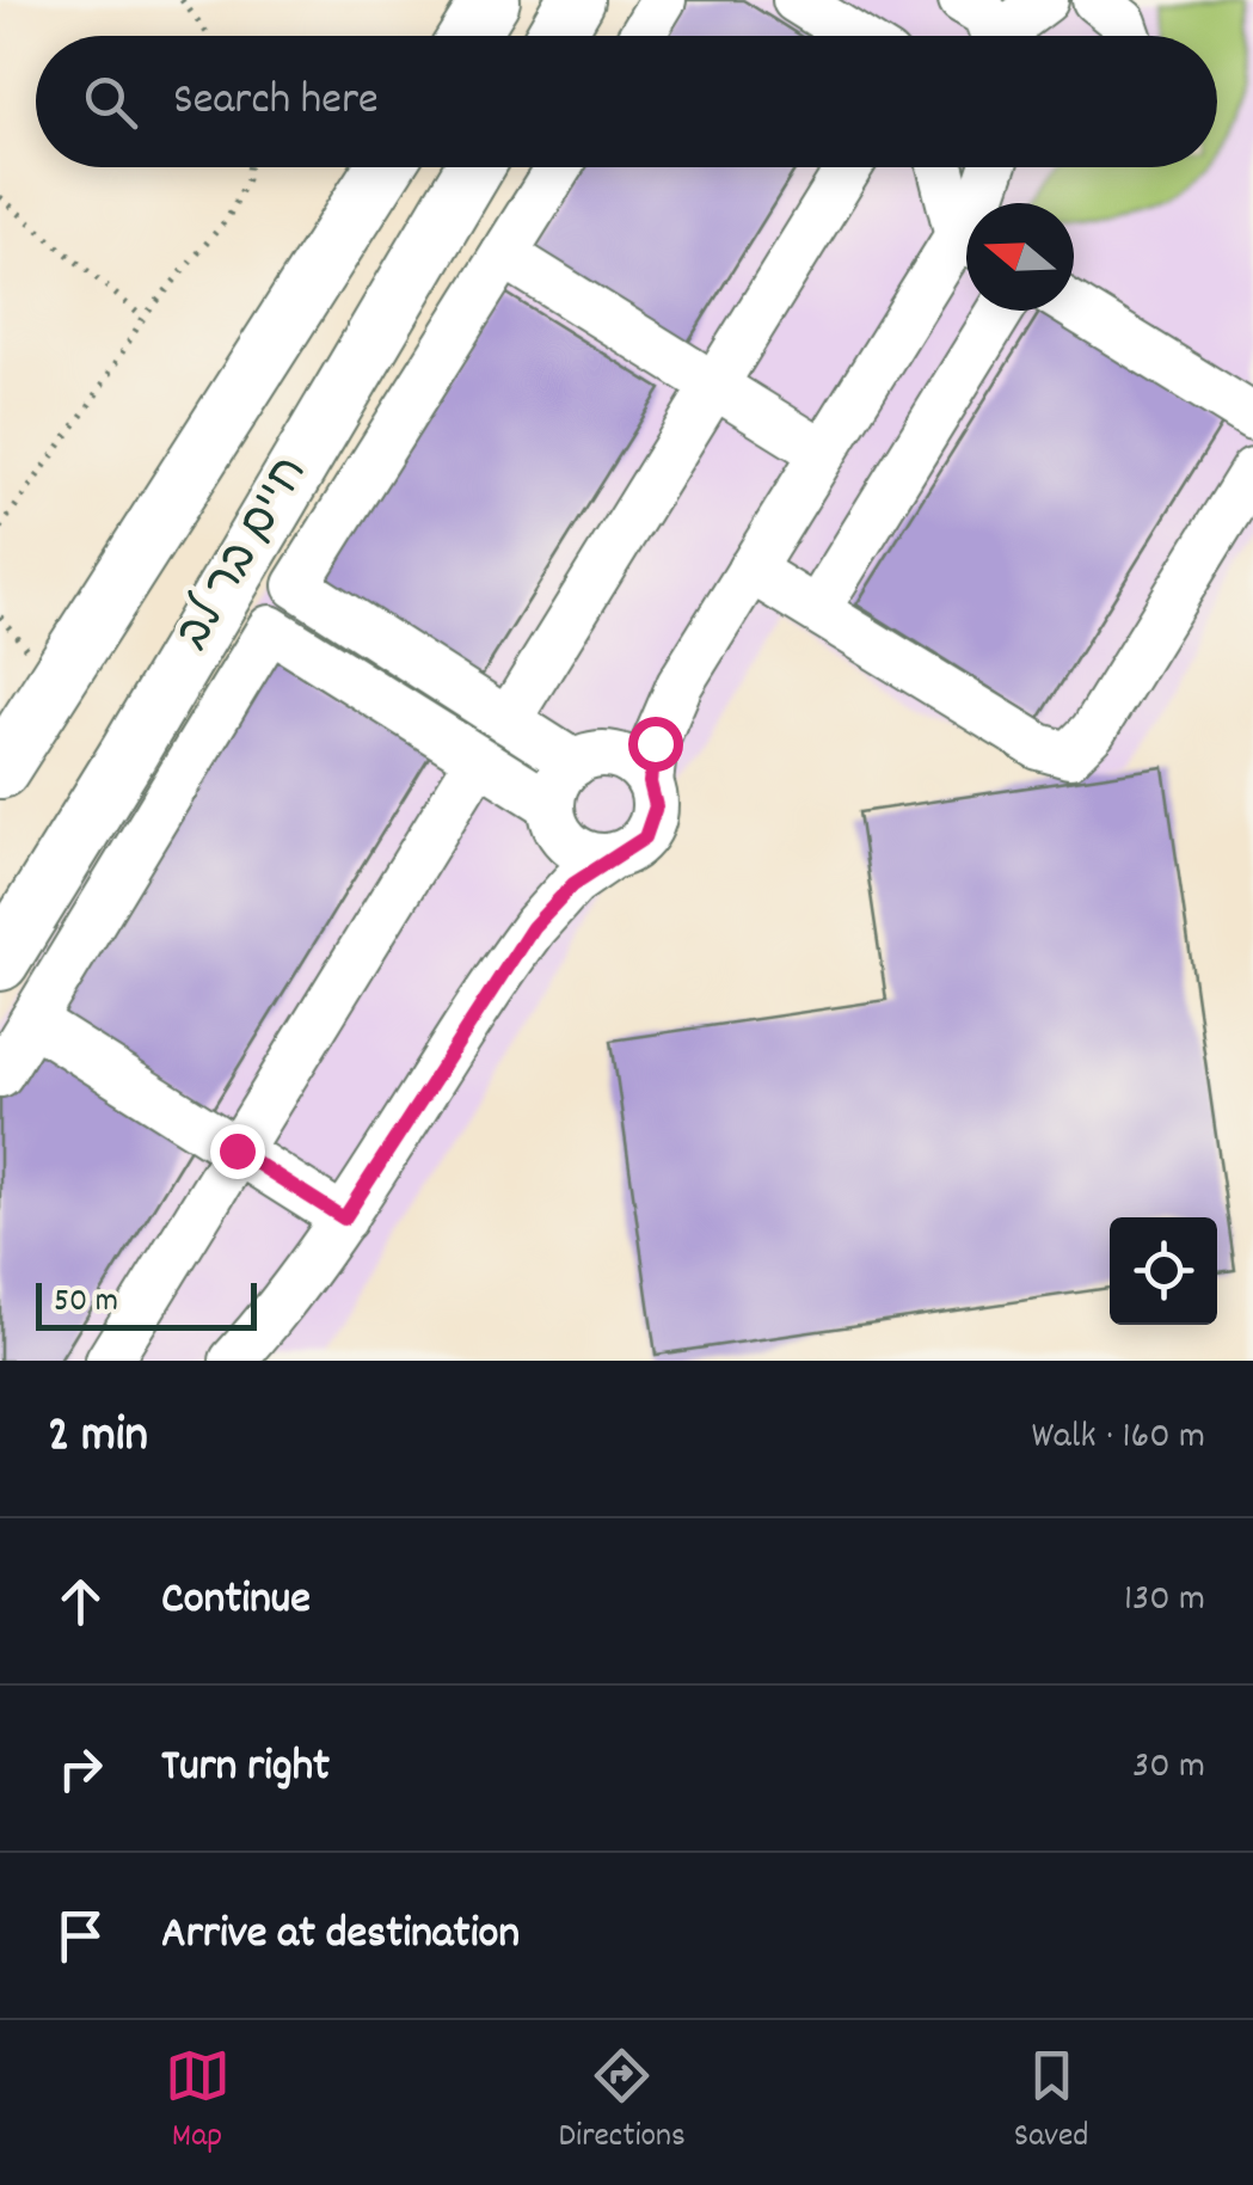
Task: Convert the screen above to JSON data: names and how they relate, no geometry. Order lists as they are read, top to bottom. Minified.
{"streets":{"main road":["חיים בר לב"]},"scale_bar":"50 m","north":"left","page":{"search":"Search here","scale":"50 m","heading":["2 min","Walk · 160 m"],"list":[["Continue","130 m"],["Turn right","30 m"],"Arrive at destination"],"nav":["Map","Directions","Saved"]}}
